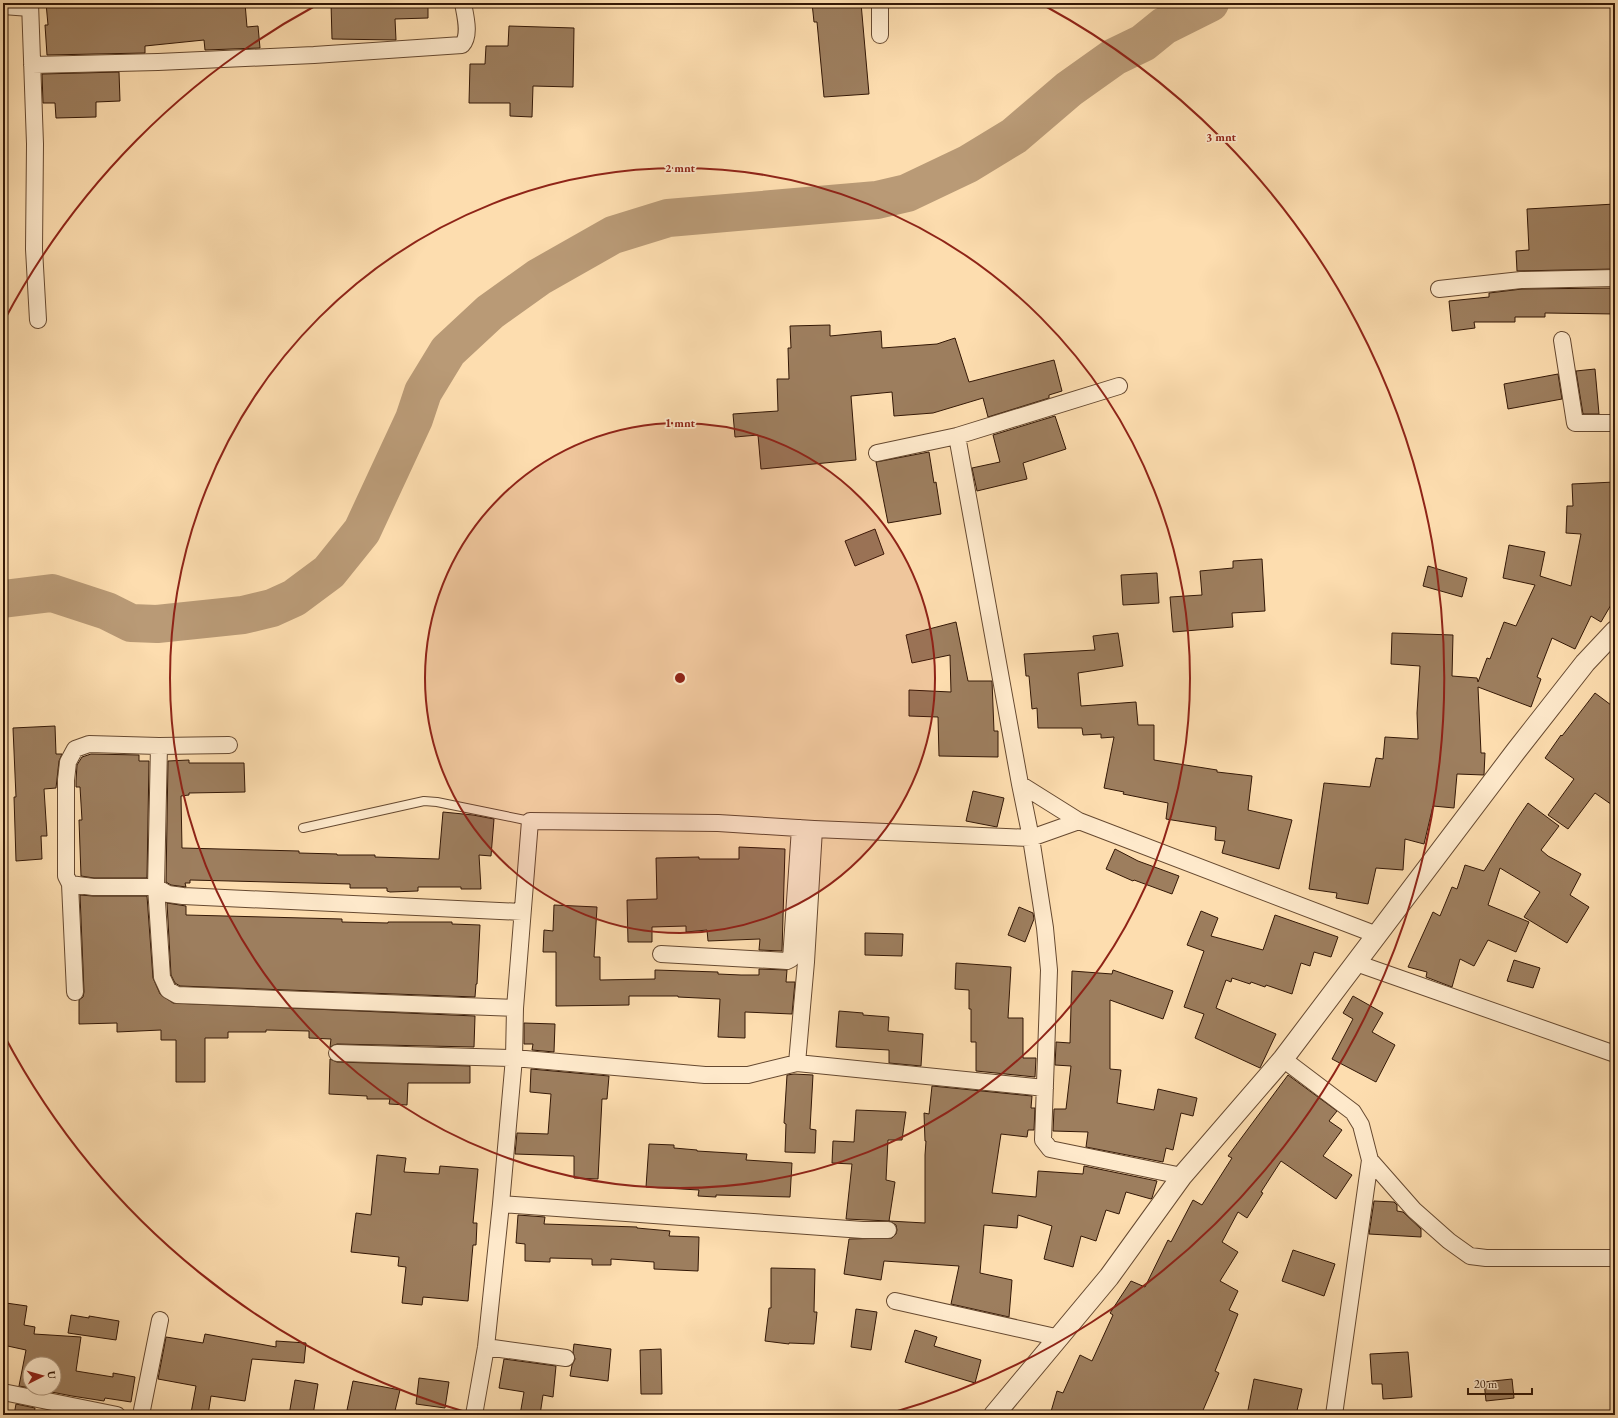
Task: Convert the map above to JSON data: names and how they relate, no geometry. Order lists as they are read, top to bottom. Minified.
{"scale_bar":"20 m","north":"right","rings":["3 mnt","2 mnt","1 mnt"]}
